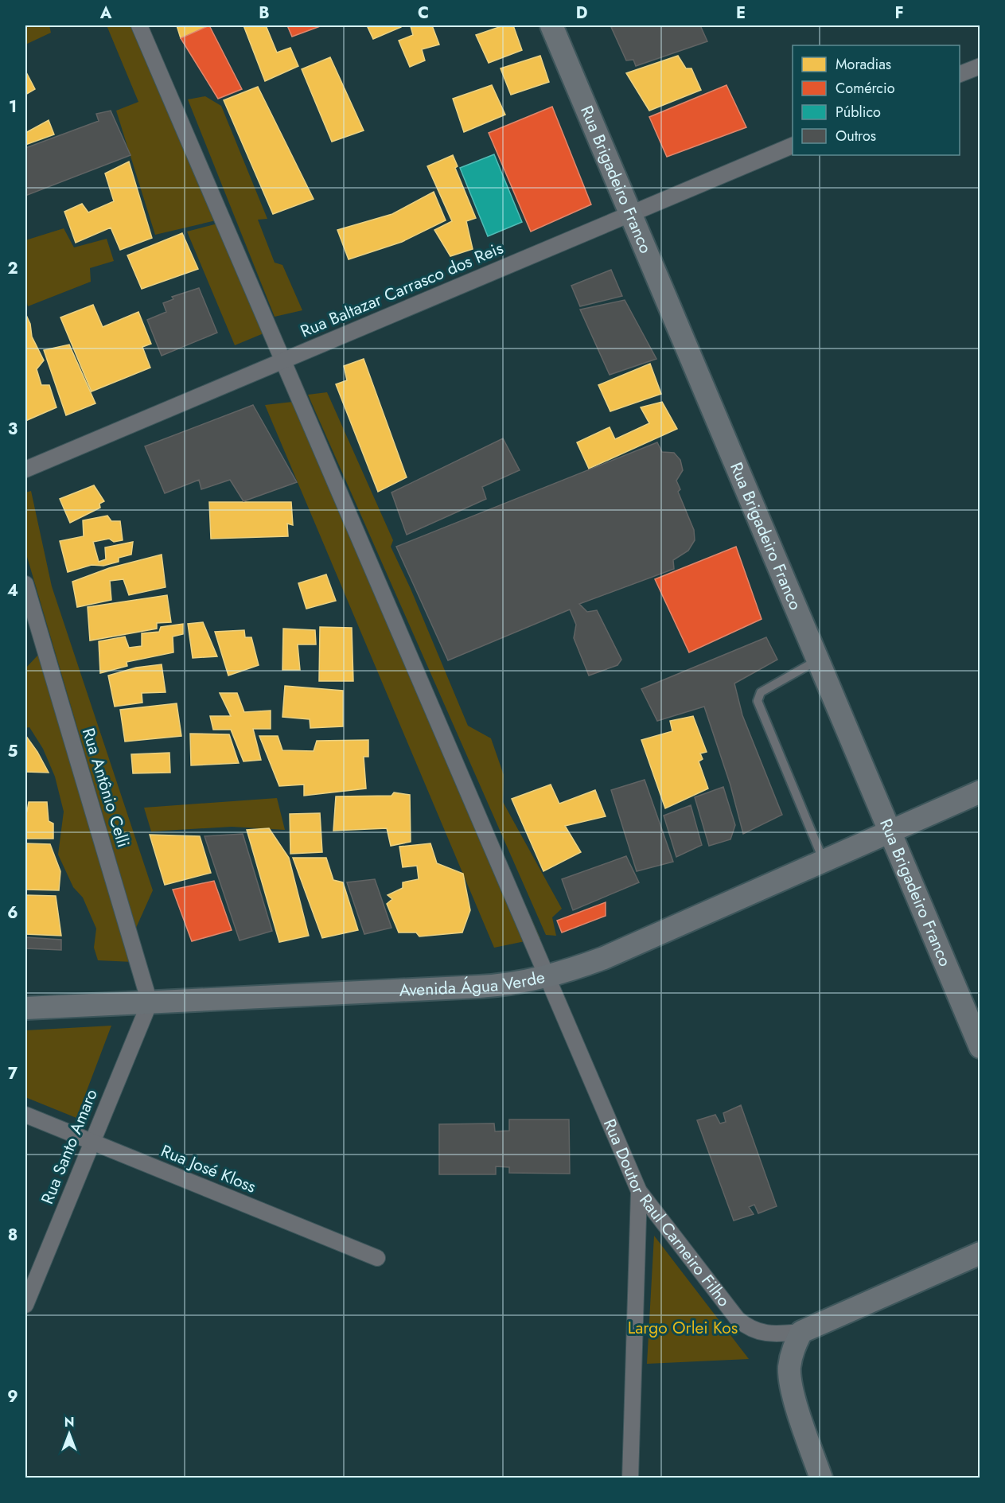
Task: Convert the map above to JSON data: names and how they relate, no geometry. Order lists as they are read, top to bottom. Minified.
{"streets":{"main road":["Rua Brigadeiro Franco","Avenida Água Verde"],"street":["Rua Baltazar Carrasco dos Reis","Rua Antônio Celli","Rua Santo Amaro","Rua José Kloss","Rua Doutor Raul Carneiro Filho"]},"crossings":[["Rua Brigadeiro Franco","Rua Baltazar Carrasco dos Reis"],["Rua Brigadeiro Franco","Avenida Água Verde"],["Rua Baltazar Carrasco dos Reis","Rua Doutor Raul Carneiro Filho"],["Rua Antônio Celli","Avenida Água Verde"],["Rua Antônio Celli","Rua Santo Amaro"],["Avenida Água Verde","Rua Santo Amaro"],["Avenida Água Verde","Rua Doutor Raul Carneiro Filho"],["Rua Santo Amaro","Rua José Kloss"]],"parks":["Largo Orlei Kos"],"legend":["Moradias","Comércio","Público","Outros"],"north":"top","grid":{"columns":["A","B","C","D","E","F"],"rows":["1","2","3","4","5","6","7","8","9"]}}
